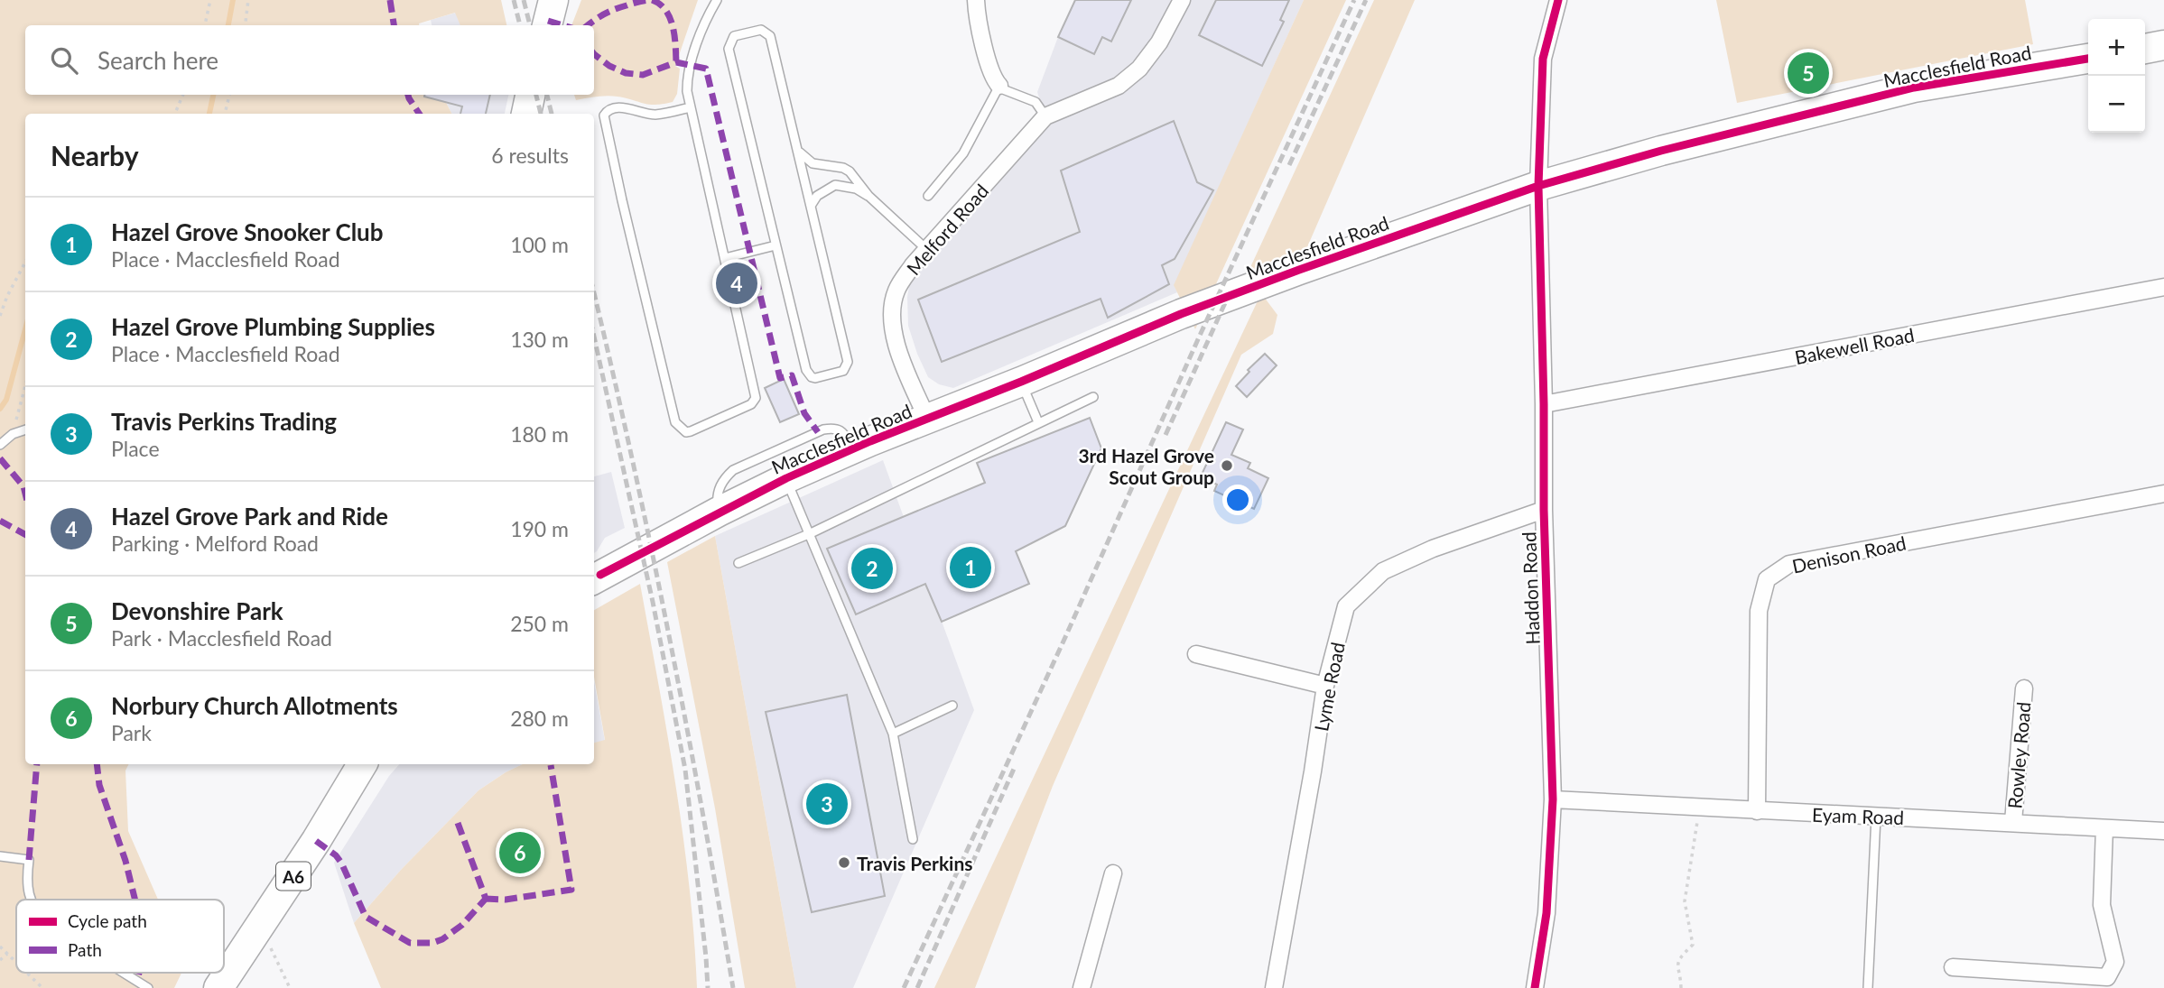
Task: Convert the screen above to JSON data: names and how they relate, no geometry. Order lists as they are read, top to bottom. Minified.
{"streets":{"highway":["Macclesfield Road","A6"],"street":["Melford Road","Bakewell Road","Denison Road","Haddon Road","Lyme Road","Rowley Road","Eyam Road"]},"crossings":[["Macclesfield Road","Melford Road"],["Macclesfield Road","Haddon Road"],["Bakewell Road","Haddon Road"],["Denison Road","Eyam Road"],["Haddon Road","Lyme Road"],["Haddon Road","Eyam Road"],["Rowley Road","Eyam Road"]],"places":["3rd Hazel Grove Scout Group","Travis Perkins"],"legend":["Cycle path","Path"],"page":{"map_buttons":["+","−"],"search":"Search here","pins":["5","4","1","2","3","6"],"heading":["Nearby","6 results"],"list":[{"mark":"1","name":"Hazel Grove Snooker Club","note":"Place · Macclesfield Road","value":"100 m"},{"mark":"2","name":"Hazel Grove Plumbing Supplies","note":"Place · Macclesfield Road","value":"130 m"},{"mark":"3","name":"Travis Perkins Trading","note":"Place","value":"180 m"},{"mark":"4","name":"Hazel Grove Park and Ride","note":"Parking · Melford Road","value":"190 m"},{"mark":"5","name":"Devonshire Park","note":"Park · Macclesfield Road","value":"250 m"},{"mark":"6","name":"Norbury Church Allotments","note":"Park","value":"280 m"}]}}
